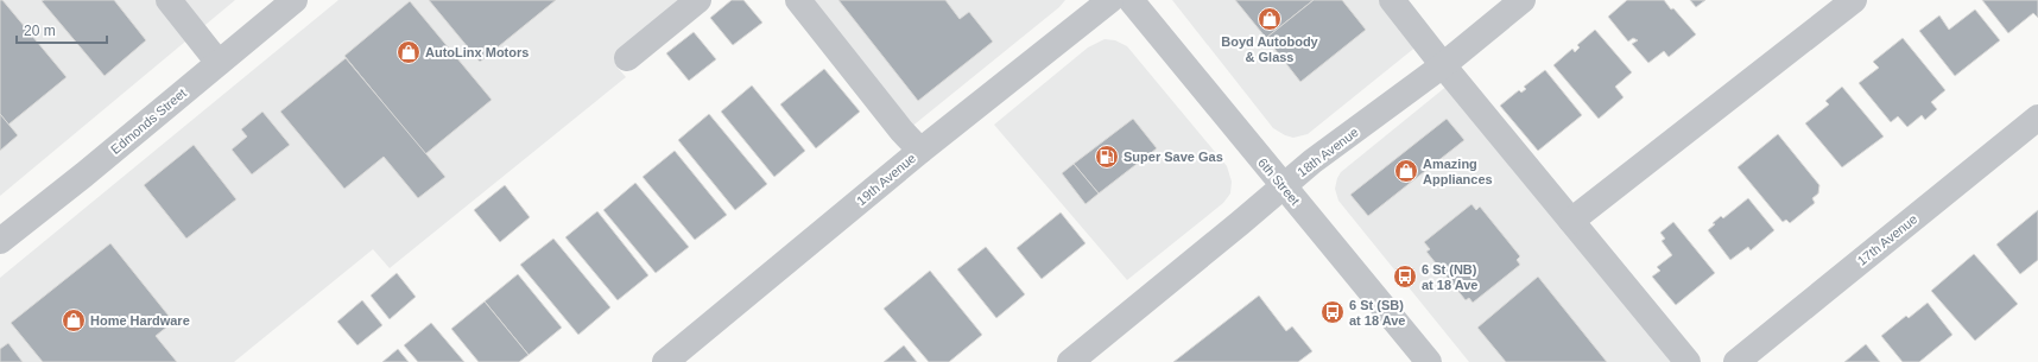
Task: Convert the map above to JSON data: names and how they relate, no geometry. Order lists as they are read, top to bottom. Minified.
{"streets":{"street":["Edmonds Street","18th Avenue","19th Avenue","6th Street","17th Avenue"]},"crossings":[["18th Avenue","6th Street"]],"places":{"shop":["Boyd Autobody & Glass","AutoLinx Motors","Amazing Appliances","Home Hardware"],"fuel station":["Super Save Gas"],"bus stop":["6 St (NB) at 18 Ave","6 St (SB) at 18 Ave"]},"scale_bar":"20 m"}
